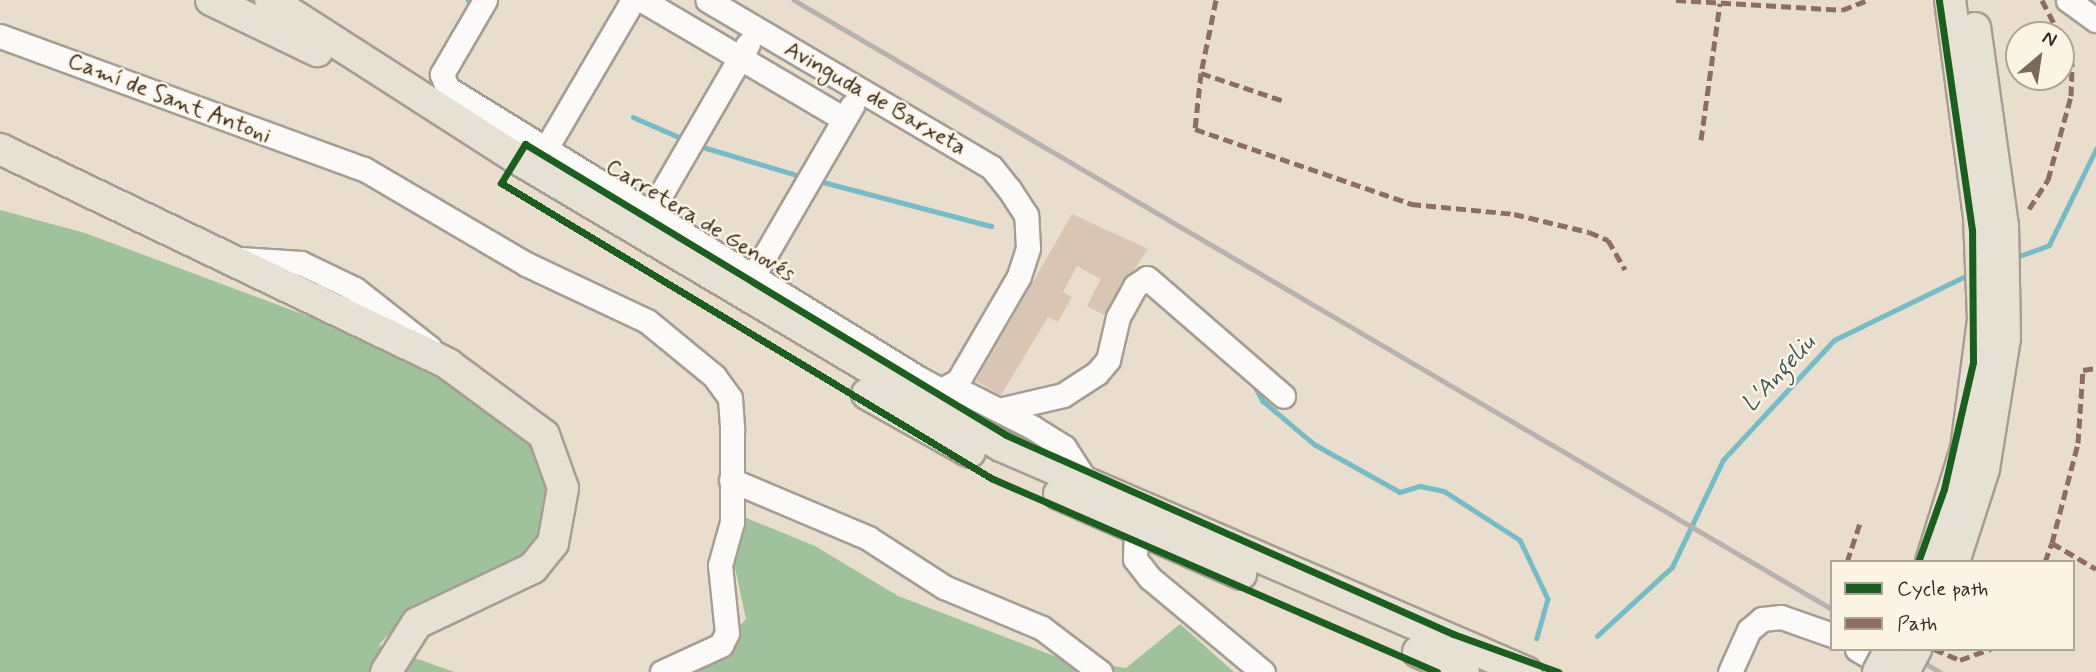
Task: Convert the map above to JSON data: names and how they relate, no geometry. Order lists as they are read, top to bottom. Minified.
{"streets":{"street":["Camí de Sant Antoni","Avinguda de Barxeta","Carretera de Genovés"]},"crossings":[["Avinguda de Barxeta","Carretera de Genovés"]],"water":["L'Angeliu"],"legend":["Cycle path","Path"],"north":"top right"}
